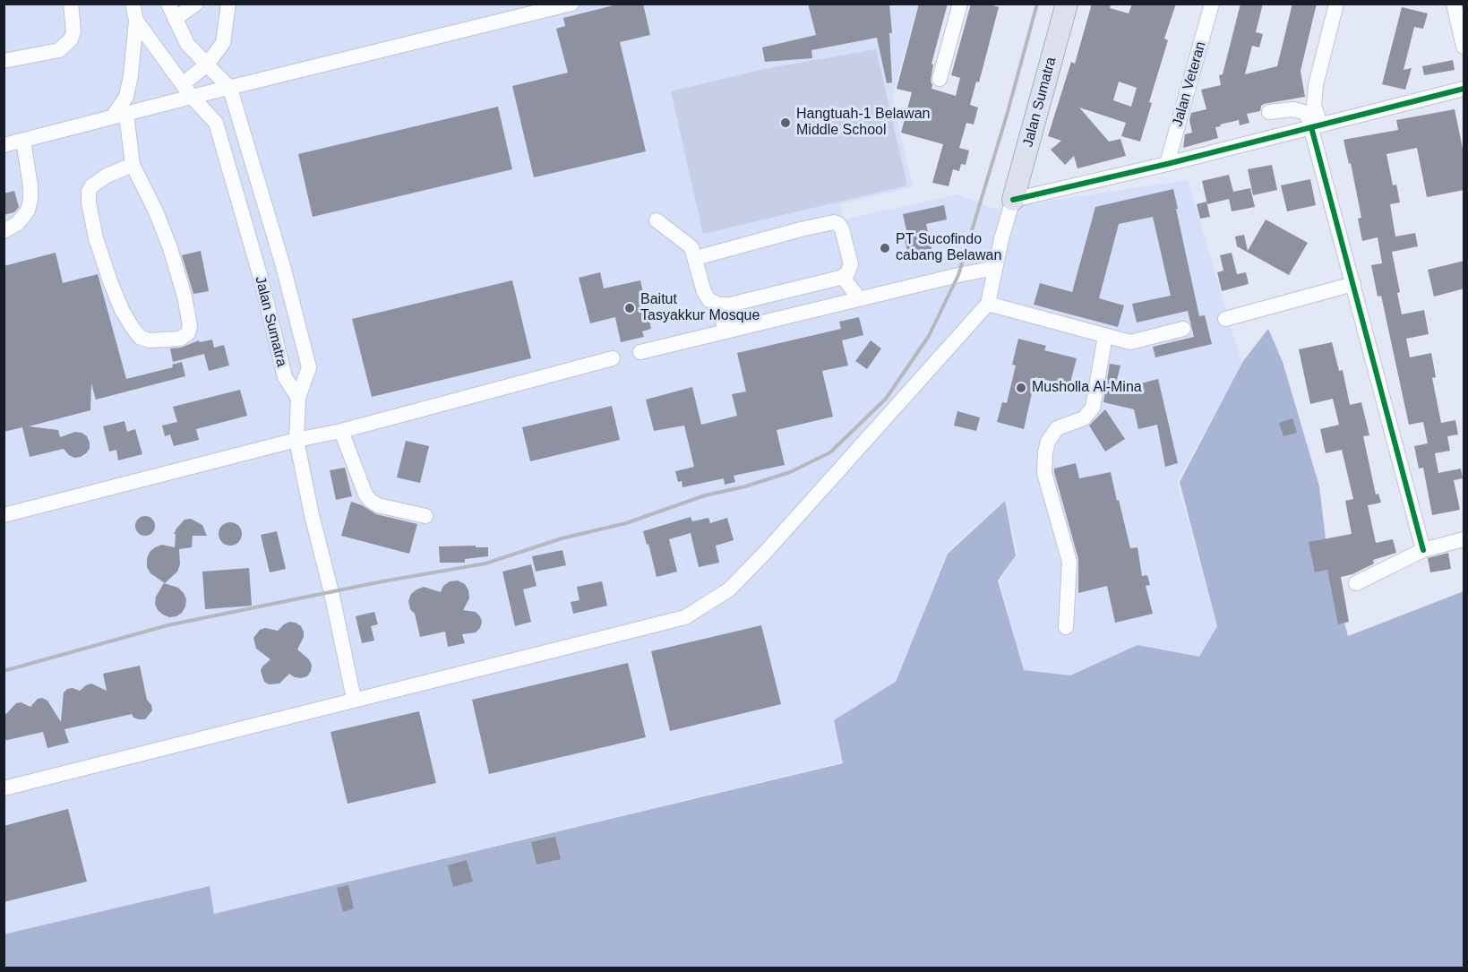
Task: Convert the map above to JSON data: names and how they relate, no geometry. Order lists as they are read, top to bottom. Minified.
{"streets":{"highway":["Jalan Sumatra"],"street":["Jalan Veteran"]},"places":["Hangtuah-1 Belawan Middle School","PT Sucofindo cabang Belawan","Baitut Tasyakkur Mosque","Musholla Al-Mina"]}
